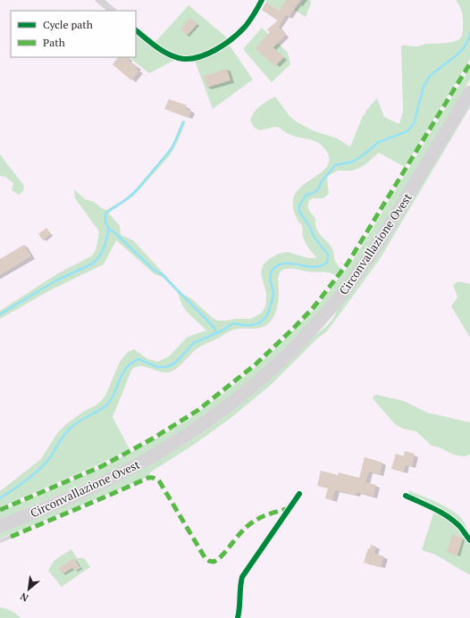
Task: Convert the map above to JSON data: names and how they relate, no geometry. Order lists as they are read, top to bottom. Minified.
{"streets":{"highway":["Circonvallazione Ovest"]},"legend":["Cycle path","Path"],"north":"bottom left"}
